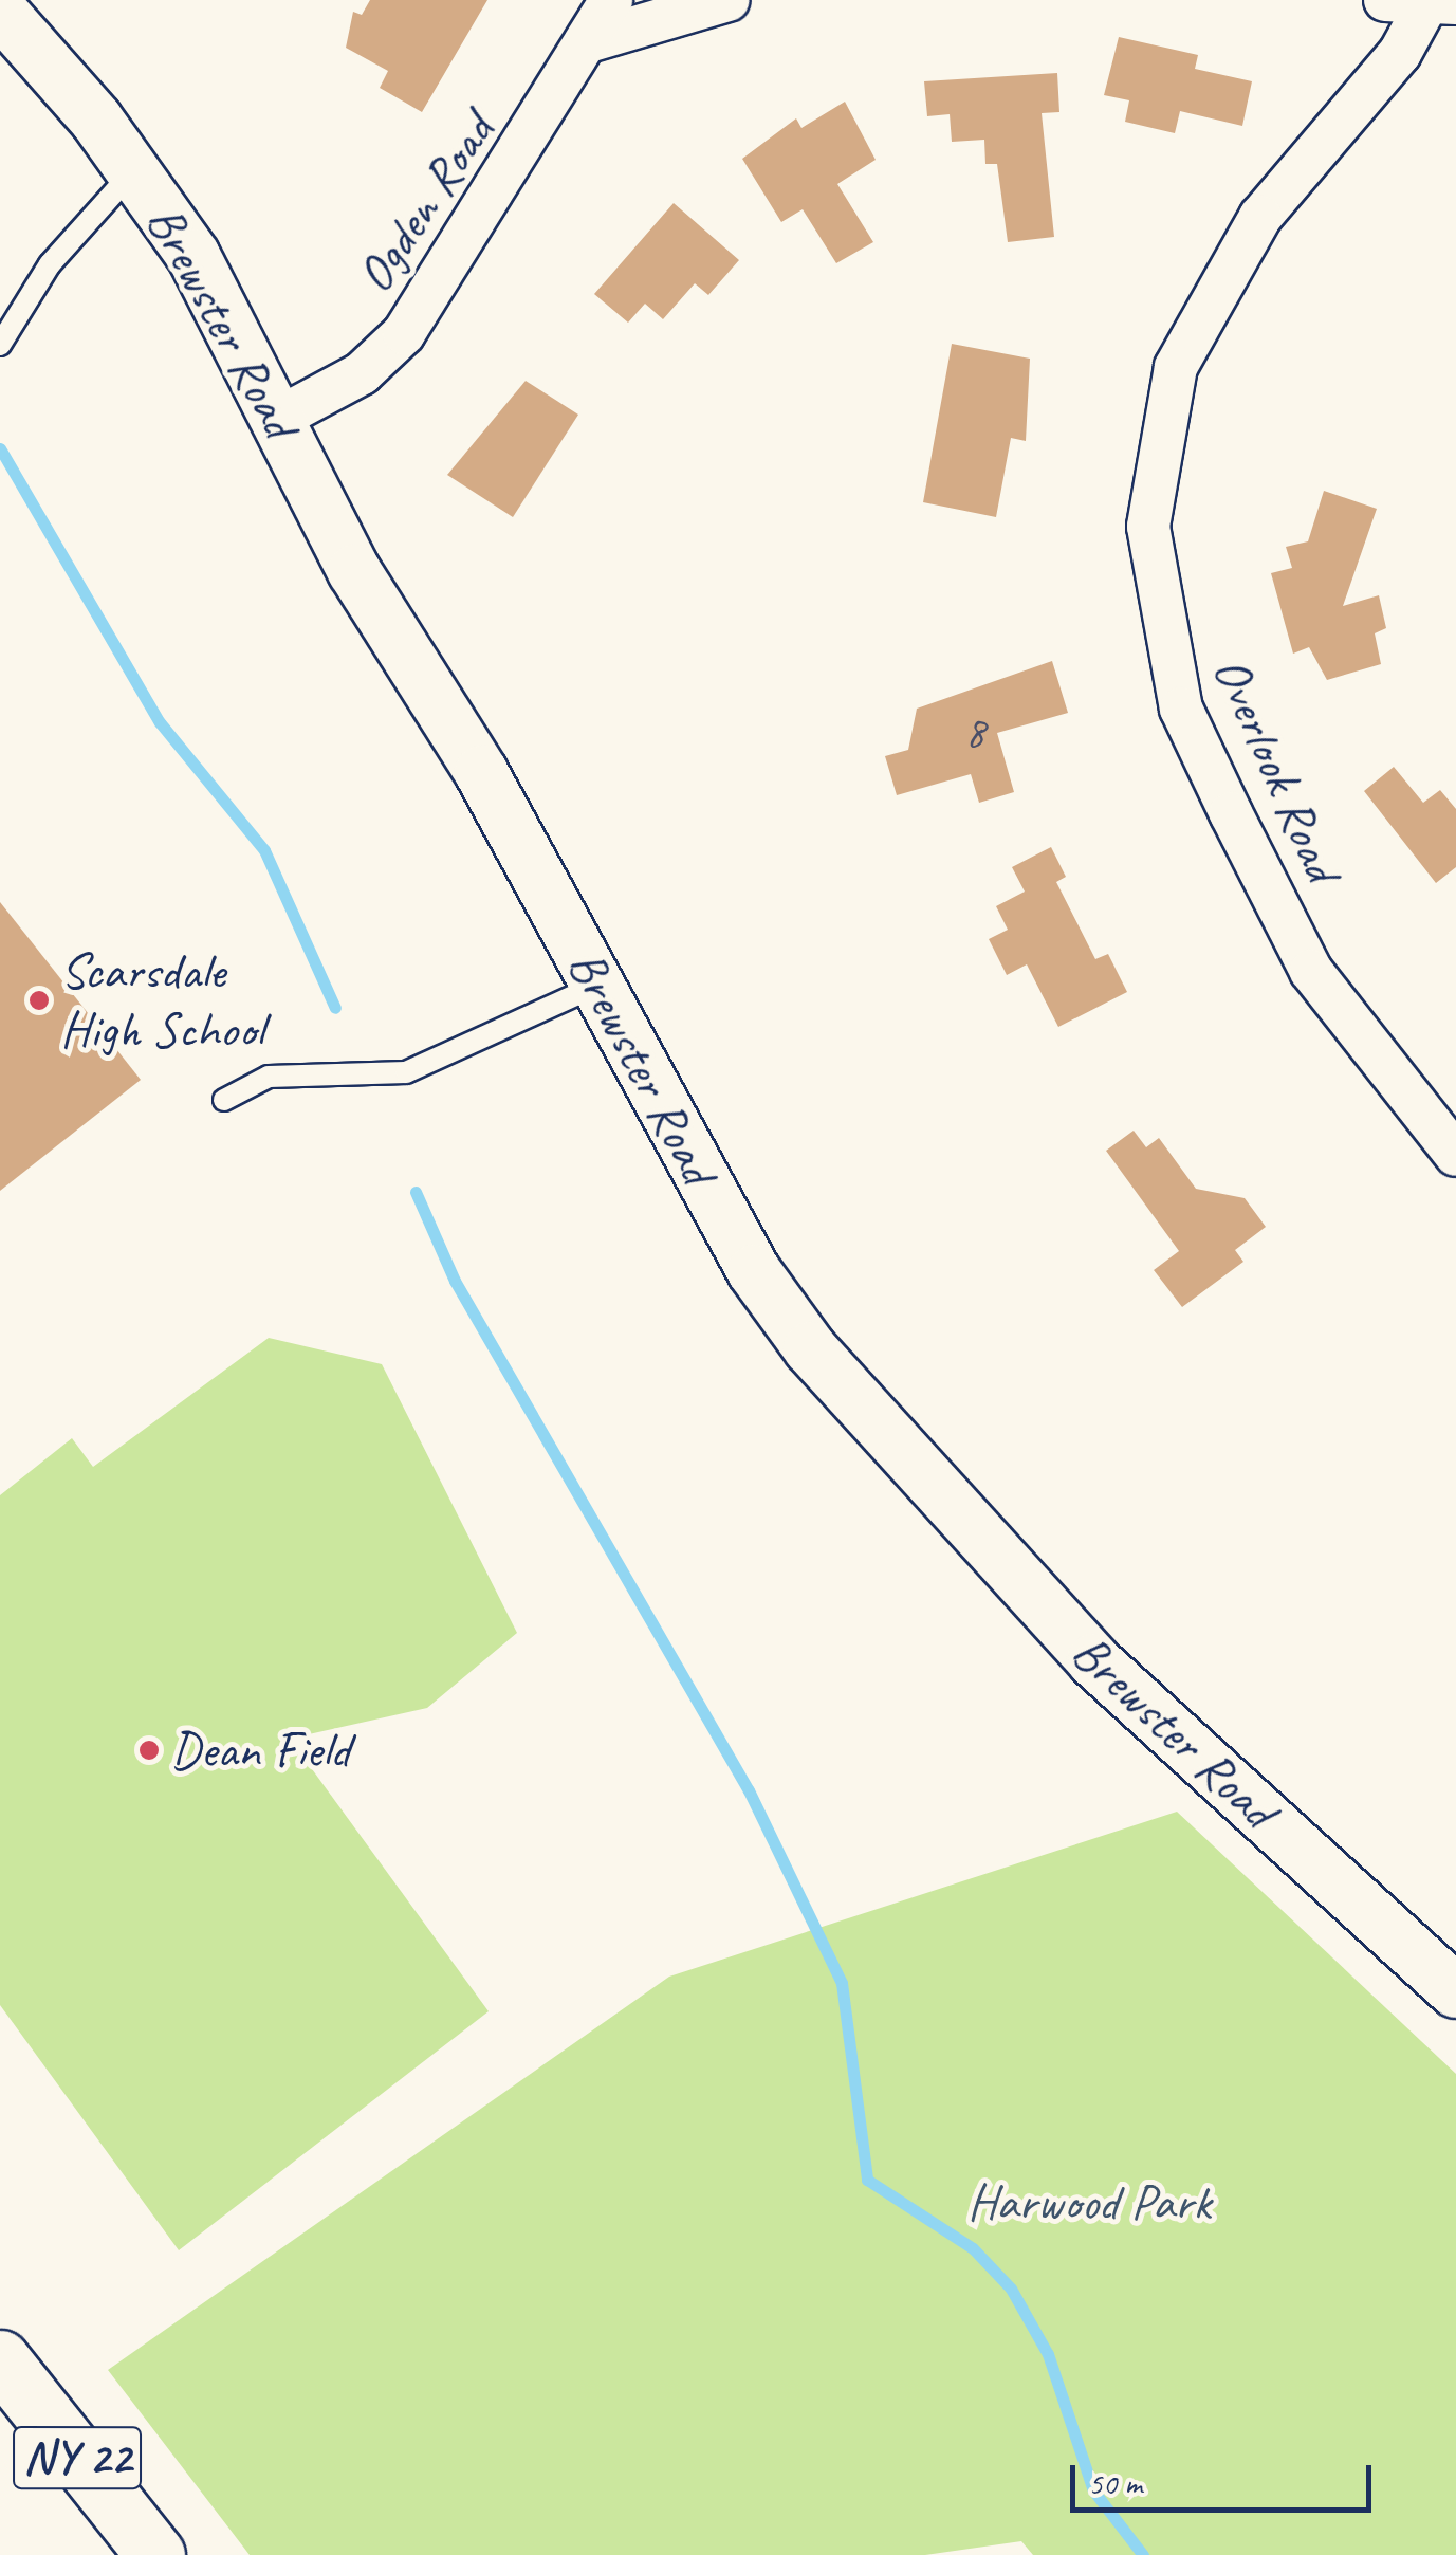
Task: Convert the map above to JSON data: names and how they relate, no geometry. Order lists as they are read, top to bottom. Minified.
{"streets":{"main road":["NY 22"],"street":["Ogden Road","Brewster Road","Overlook Road"]},"crossings":[["Ogden Road","Brewster Road"]],"parks":["Harwood Park"],"places":["Scarsdale High School","Dean Field"],"house_numbers":["8"],"scale_bar":"50 m"}
